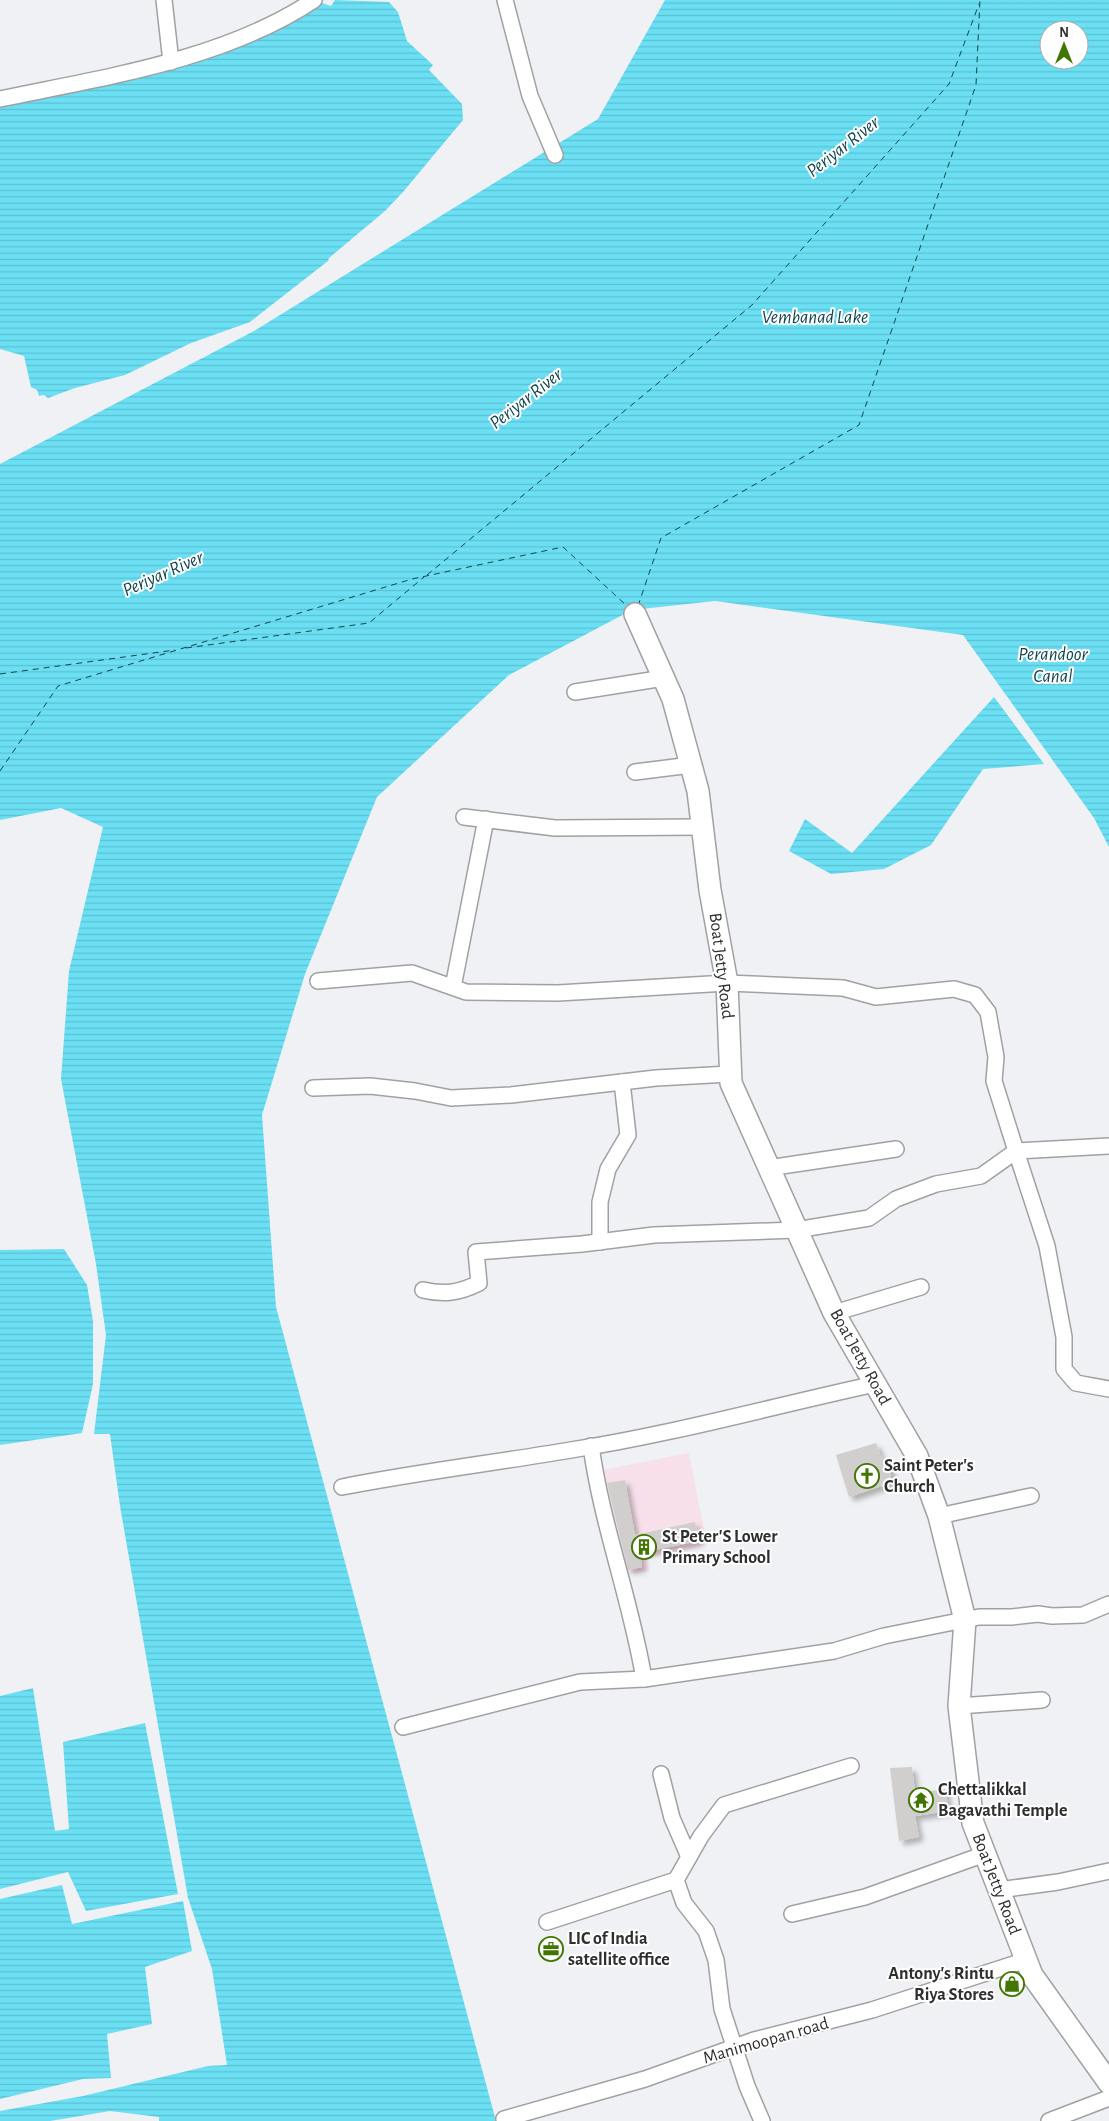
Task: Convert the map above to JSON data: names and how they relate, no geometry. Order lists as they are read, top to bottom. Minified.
{"streets":{"street":["Boat Jetty Road","Manimoopan road"]},"crossings":[["Boat Jetty Road","Manimoopan road"]],"water":["Periyar River","Vembanad Lake","Perandoor Canal"],"places":{"church":["Saint Peter's Church"],"building":["St Peter'S Lower Primary School"],"temple":["Chettalikkal Bagavathi Temple"],"office":["LIC of India satellite office"],"shop":["Antony's Rintu Riya Stores"]},"north":"top"}
